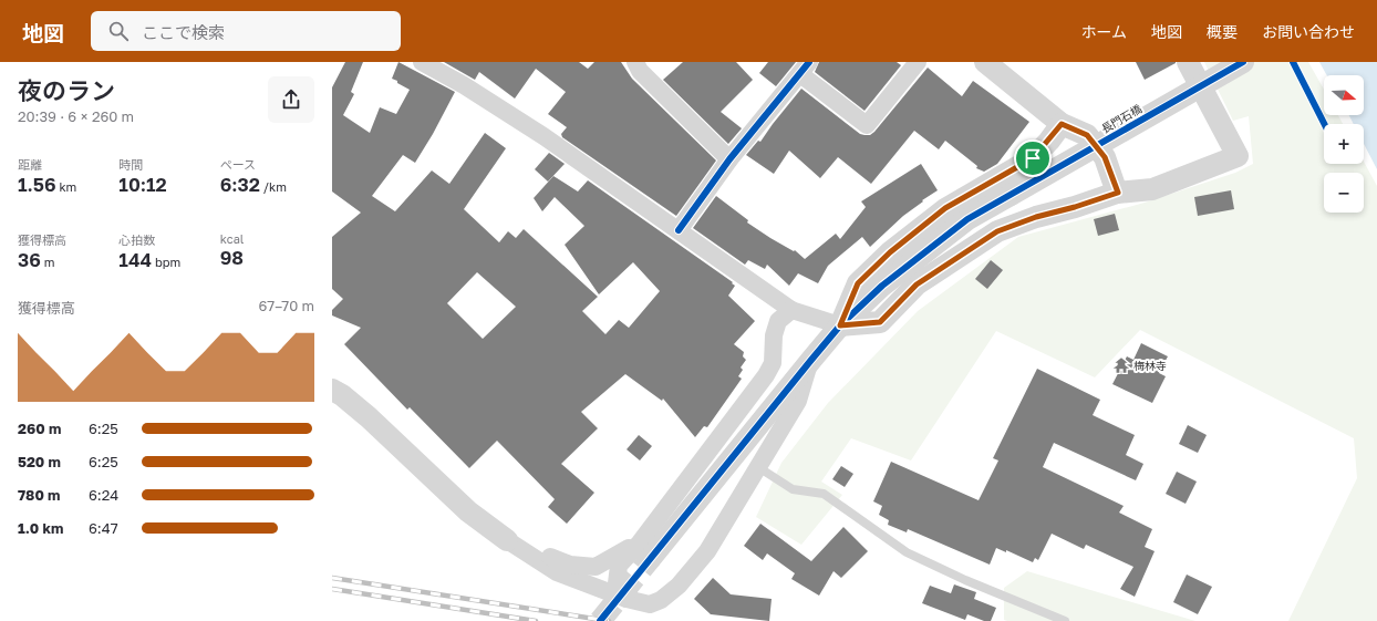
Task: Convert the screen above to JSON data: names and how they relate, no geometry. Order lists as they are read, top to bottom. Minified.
{"streets":{"street":["長門石橋"]},"places":{"temple":["梅林寺"]},"north":"right","page":{"header":"地図","search":"ここで検索","nav":["ホーム","地図","概要","お問い合わせ"],"heading":["夜のラン","20:39 · 6 × 260 m"],"map_buttons":["+","−"],"stats":[["距離","1.56 km"],["時間","10:12"],["ペース","6:32 /km"],["獲得標高","36 m"],["心拍数","144 bpm"],["kcal","98"]],"chart":["獲得標高","67–70 m"],"list":[{"name":"260 m","note":"6:25"},{"name":"520 m","note":"6:25"},{"name":"780 m","note":"6:24"},{"name":"1.0 km","note":"6:47"}]}}
